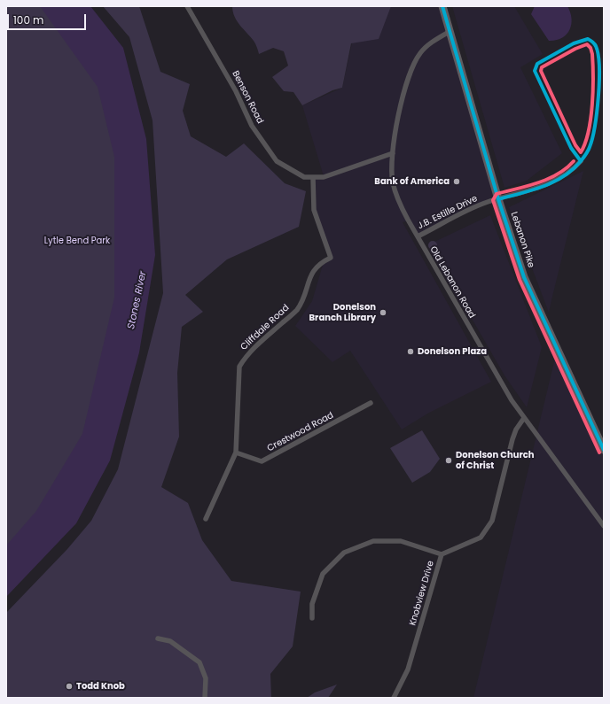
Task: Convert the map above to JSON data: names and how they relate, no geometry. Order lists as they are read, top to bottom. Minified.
{"streets":{"main road":["Lebanon Pike"],"street":["Benson Road","J.B. Estille Drive","Old Lebanon Road","Cliffdale Road","Crestwood Road","Knobview Drive"]},"crossings":[["Benson Road","Old Lebanon Road"],["Benson Road","Cliffdale Road"],["J.B. Estille Drive","Lebanon Pike"],["J.B. Estille Drive","Old Lebanon Road"],["Lebanon Pike","Old Lebanon Road"],["Old Lebanon Road","Knobview Drive"],["Cliffdale Road","Crestwood Road"]],"water":["Stones River"],"parks":["Lytle Bend Park"],"places":["Bank of America","Donelson Branch Library","Donelson Plaza","Donelson Church of Christ","Todd Knob"],"scale_bar":"100 m"}
